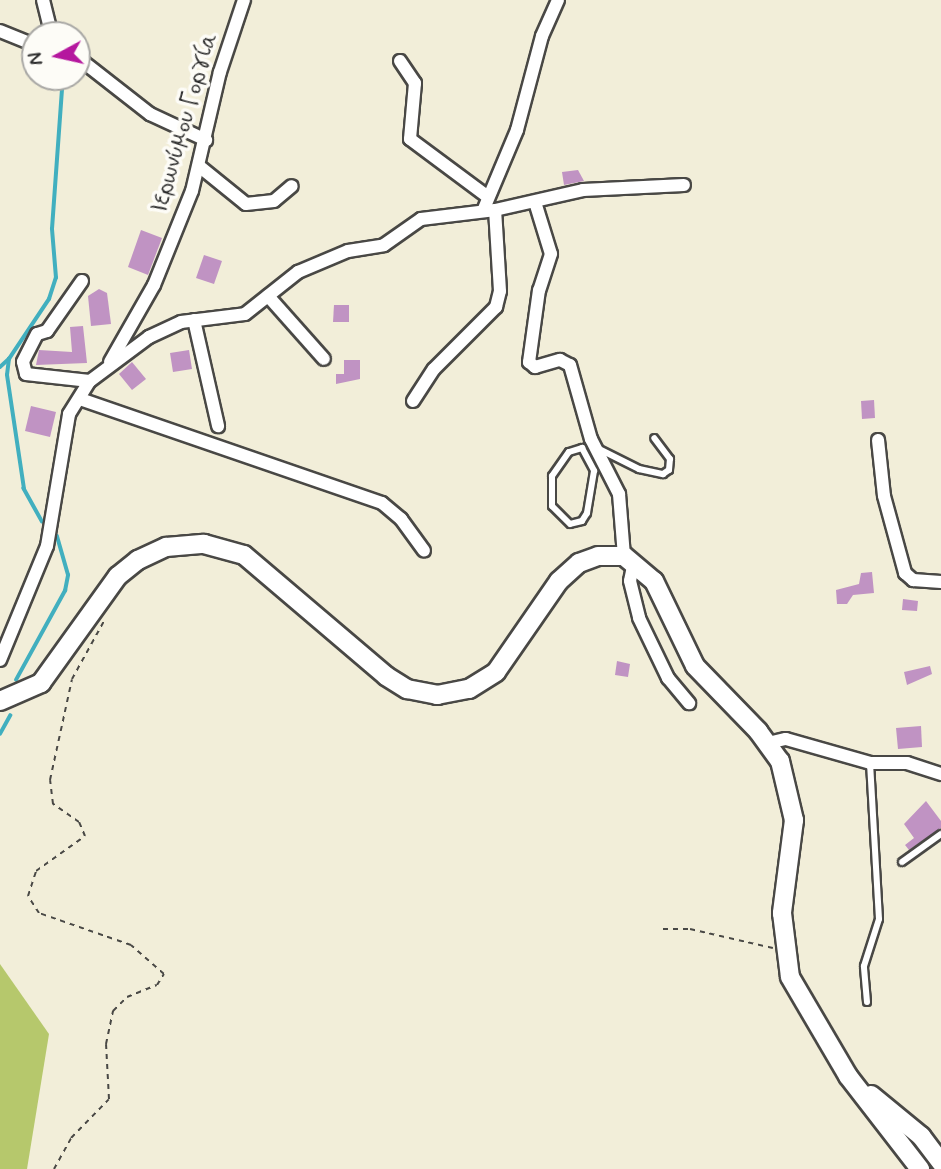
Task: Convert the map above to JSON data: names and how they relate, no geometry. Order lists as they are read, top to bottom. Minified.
{"streets":{"street":["Ιερωνύμου Γοργία"]},"north":"left"}
